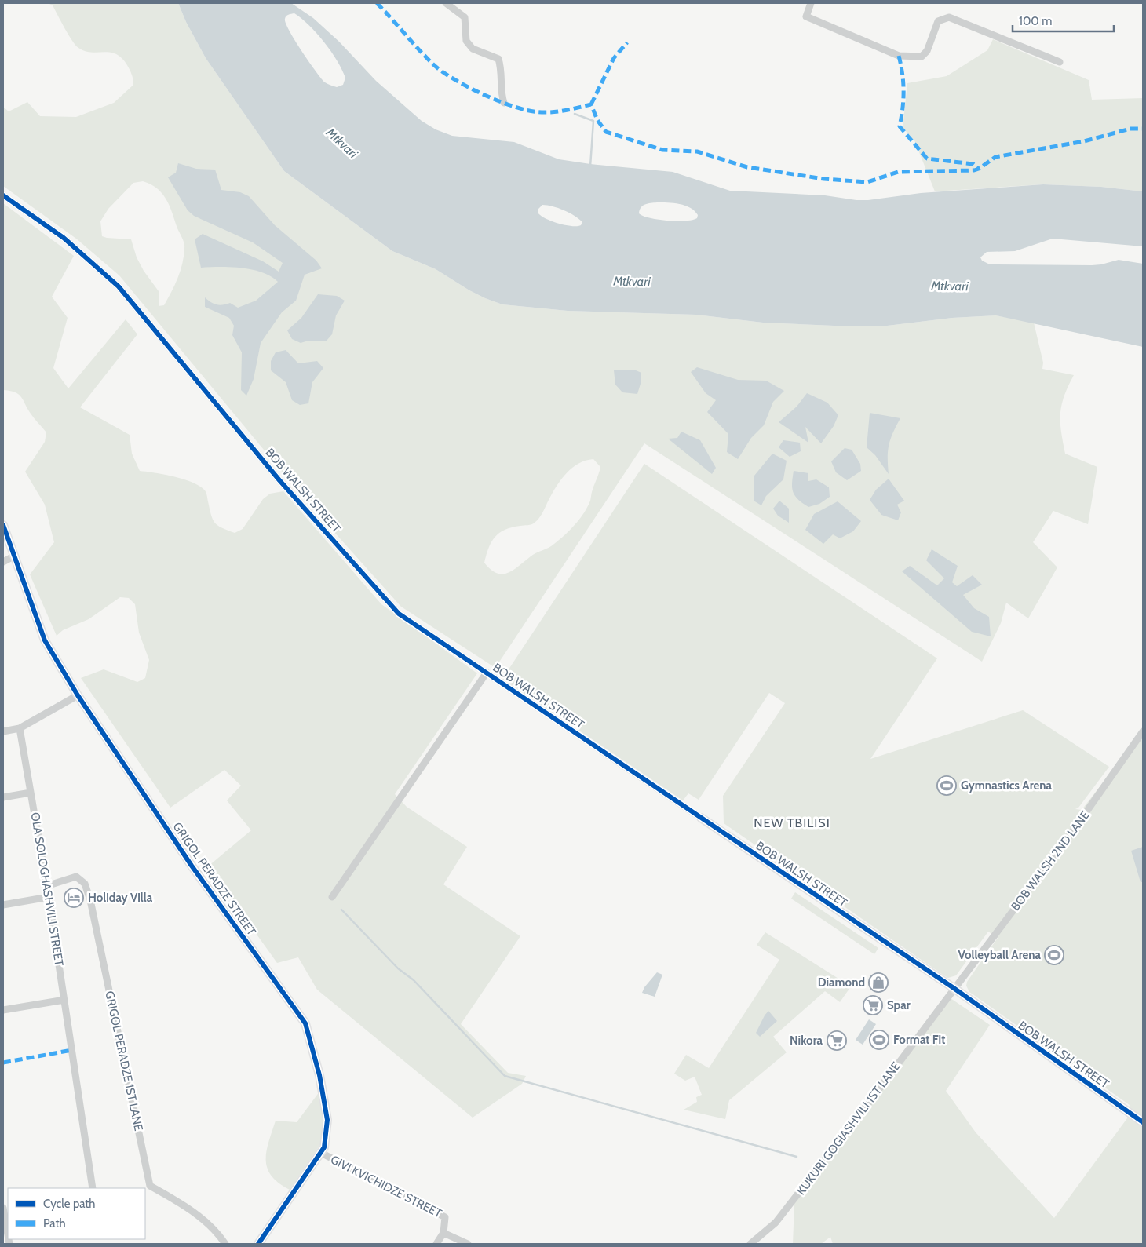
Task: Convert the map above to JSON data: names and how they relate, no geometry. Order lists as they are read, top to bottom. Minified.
{"streets":{"street":["BOB WALSH STREET","BOB WALSH 2ND LANE","GRIGOL PERADZE STREET","OLA SOLOGHASHVILI STREET","GRIGOL PERADZE 1ST LANE","KUKURI GOGIASHVILI 1ST LANE","GIVI KVICHIDZE STREET"]},"crossings":[["BOB WALSH STREET","BOB WALSH 2ND LANE"],["BOB WALSH STREET","KUKURI GOGIASHVILI 1ST LANE"],["BOB WALSH 2ND LANE","KUKURI GOGIASHVILI 1ST LANE"],["GRIGOL PERADZE STREET","GIVI KVICHIDZE STREET"],["OLA SOLOGHASHVILI STREET","GRIGOL PERADZE 1ST LANE"]],"districts":["NEW TBILISI"],"water":["Mtkvari"],"places":{"sports":["Gymnastics Arena","Volleyball Arena","Format Fit"],"hotel":["Holiday Villa"],"shop":["Diamond"],"supermarket":["Spar","Nikora"]},"legend":["Cycle path","Path"],"scale_bar":"100 m"}
